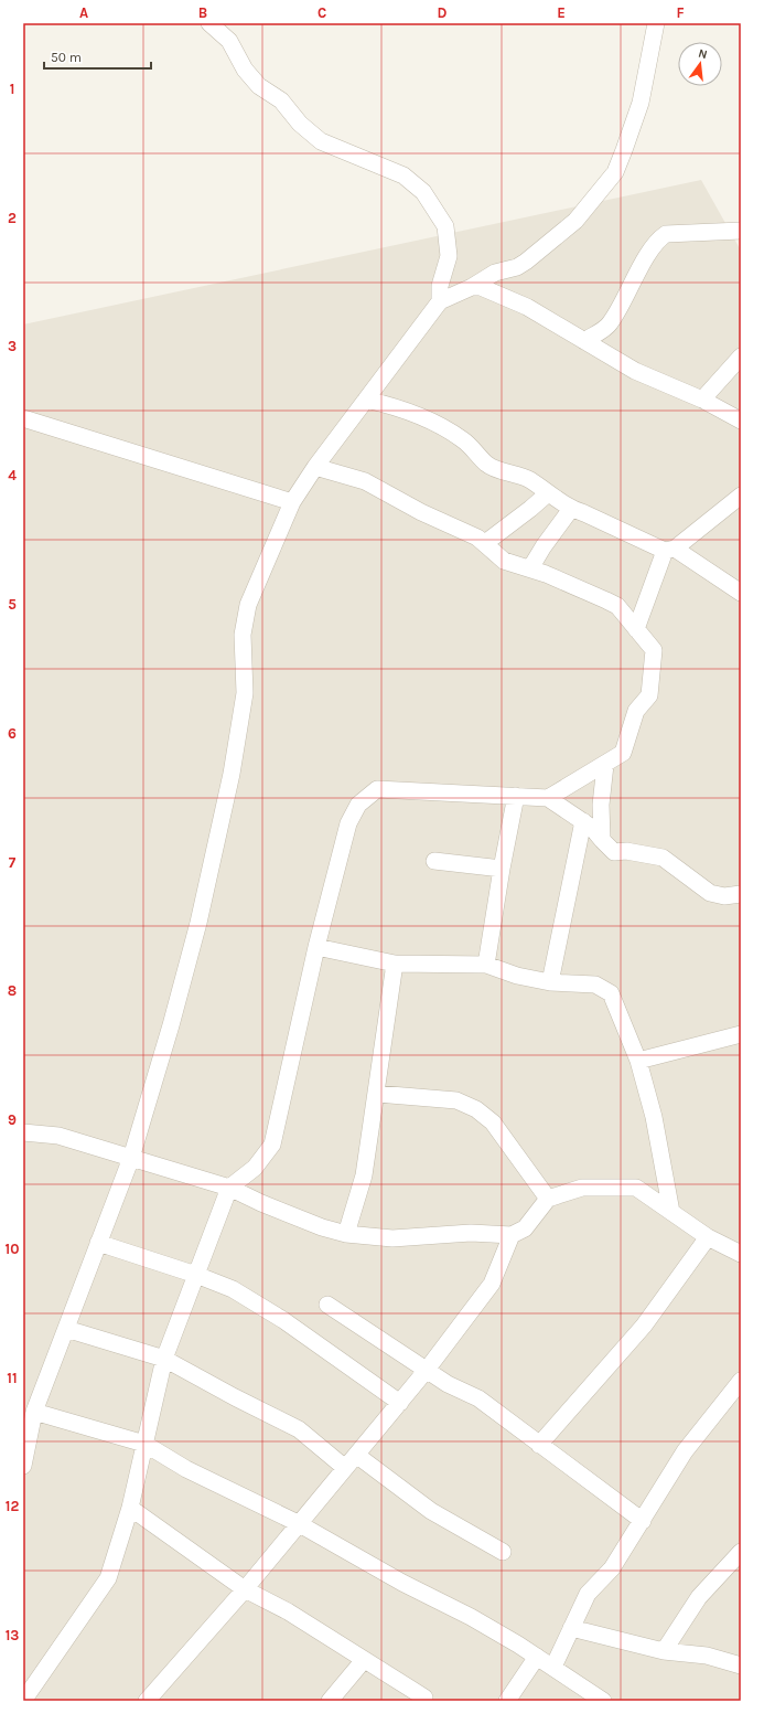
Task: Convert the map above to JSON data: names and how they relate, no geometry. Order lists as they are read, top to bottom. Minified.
{"scale_bar":"50 m","north":"top","grid":{"columns":["A","B","C","D","E","F"],"rows":["1","2","3","4","5","6","7","8","9","10","11","12","13"]}}
